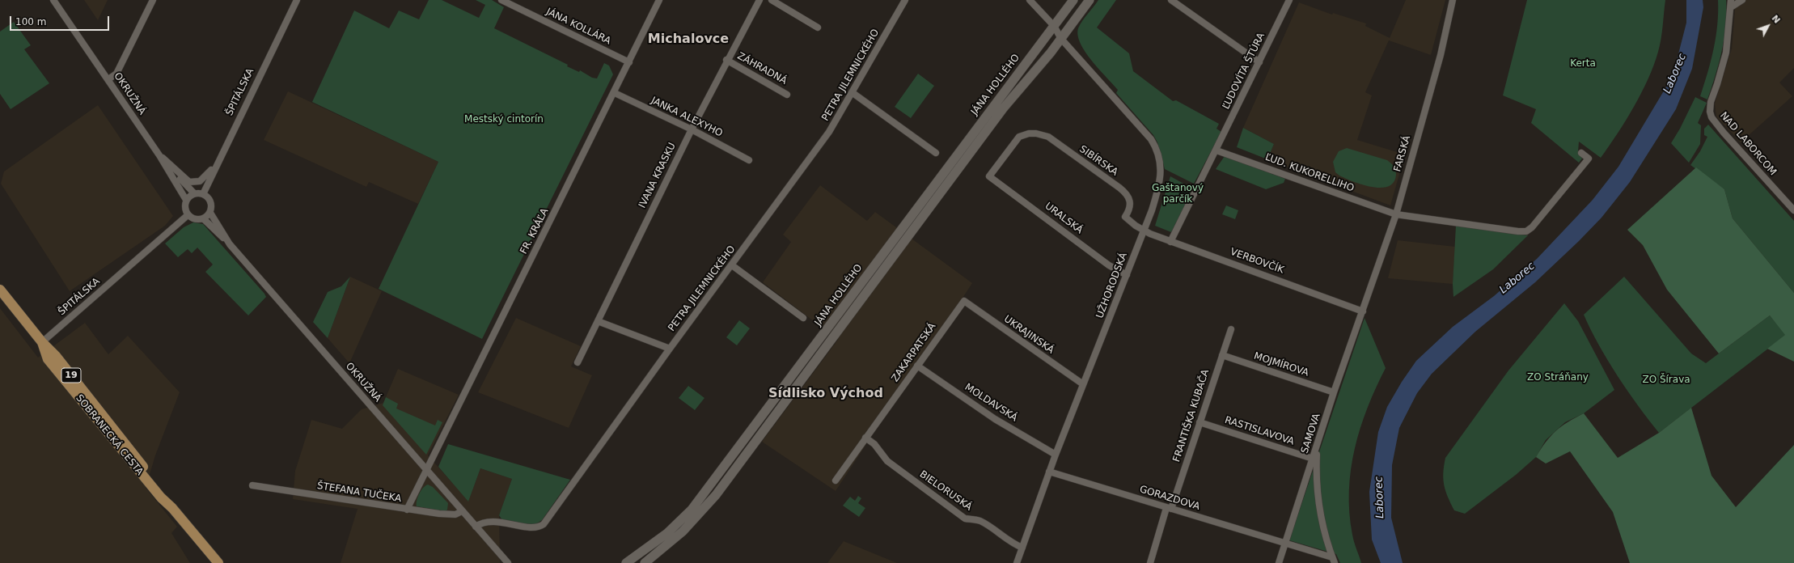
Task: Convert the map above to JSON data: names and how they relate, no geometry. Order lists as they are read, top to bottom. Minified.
{"streets":{"main road":["19","SOBRANECKÁ CESTA"],"street":["JÁNA KOLLÁRA","ZÁHRADNÁ","ĽUDOVÍTA ŠTÚRA","PETRA JILEMNICKÉHO","JÁNA HOLLÉHO","ŠPITÁLSKA","OKRUŽNÁ","JANKA ALEXYHO","NAD LABORCOM","FARSKÁ","SIBÍRSKA","ĽUD. KUKORELLIHO","IVANA KRASKU","URALSKÁ","FR. KRÁĽA","VERBOVČÍK","UŽHORODSKÁ","UKRAJINSKÁ","ZAKARPATSKÁ","MOJMÍROVA","MOLDAVSKÁ","FRANTIŠKA KUBAČA","RASTISLAVOVA","SAMOVA","BIELORUSKÁ","ŠTEFANA TUČEKA","GORAZDOVA"]},"crossings":[["JÁNA KOLLÁRA","FR. KRÁĽA"],["ZÁHRADNÁ","IVANA KRASKU"],["ĽUDOVÍTA ŠTÚRA","ĽUD. KUKORELLIHO"],["PETRA JILEMNICKÉHO","OKRUŽNÁ"],["JÁNA HOLLÉHO","UŽHORODSKÁ"],["ŠPITÁLSKA","OKRUŽNÁ"],["ŠPITÁLSKA","SOBRANECKÁ CESTA"],["OKRUŽNÁ","FR. KRÁĽA"],["OKRUŽNÁ","ŠTEFANA TUČEKA"],["JANKA ALEXYHO","IVANA KRASKU"],["JANKA ALEXYHO","FR. KRÁĽA"],["FARSKÁ","ĽUD. KUKORELLIHO"],["FARSKÁ","VERBOVČÍK"],["FARSKÁ","SAMOVA"],["SIBÍRSKA","URALSKÁ"],["SIBÍRSKA","VERBOVČÍK"],["URALSKÁ","UŽHORODSKÁ"],["FR. KRÁĽA","ŠTEFANA TUČEKA"],["VERBOVČÍK","UŽHORODSKÁ"],["VERBOVČÍK","SAMOVA"],["UŽHORODSKÁ","UKRAJINSKÁ"],["UŽHORODSKÁ","MOLDAVSKÁ"],["UŽHORODSKÁ","BIELORUSKÁ"],["UŽHORODSKÁ","GORAZDOVA"],["UKRAJINSKÁ","ZAKARPATSKÁ"],["ZAKARPATSKÁ","MOLDAVSKÁ"],["ZAKARPATSKÁ","BIELORUSKÁ"],["MOJMÍROVA","FRANTIŠKA KUBAČA"],["MOJMÍROVA","SAMOVA"],["FRANTIŠKA KUBAČA","RASTISLAVOVA"],["FRANTIŠKA KUBAČA","GORAZDOVA"],["RASTISLAVOVA","SAMOVA"],["SAMOVA","GORAZDOVA"]],"districts":["Michalovce","Sídlisko Východ"],"water":["Laborec"],"parks":["Kerta","Mestský cintorín","Gaštanový parčík","ZO Stráňany","ZO Šírava"],"scale_bar":"100 m","north":"top right"}
